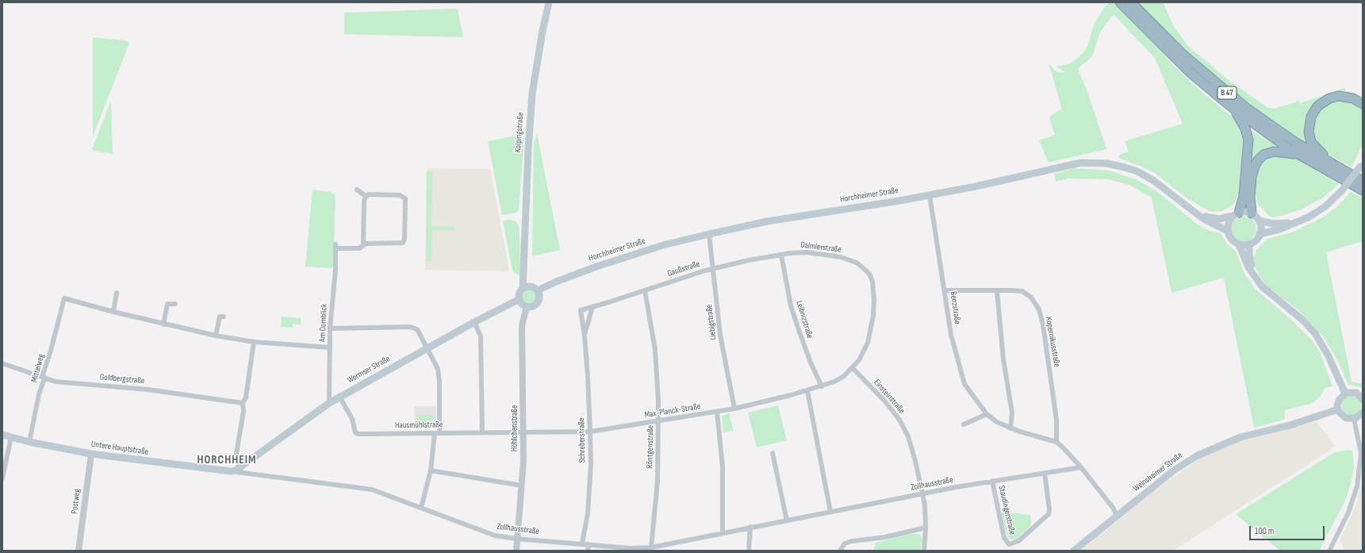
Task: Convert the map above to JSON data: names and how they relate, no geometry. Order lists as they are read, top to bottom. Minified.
{"streets":{"highway":["B 47"],"main road":["Kolpingstraße","Horchheimer Straße","Wormser Straße","Untere Hauptstraße","Weinsheimer Straße"],"street":["Daimlerstraße","Gaußstraße","Benzstraße","Leibnizstraße","Liebigstraße","Am Domblick","Kopernikusstraße","Mittelweg","Goldbergstraße","Einsteinstraße","Max-Planck-Straße","Hausmühlstraße","Höhlchenstraße","Schreberstraße","Röntgenstraße","Zollhausstraße","Postweg","Staudingerstraße"]},"crossings":[["Kolpingstraße","Horchheimer Straße"],["Kolpingstraße","Wormser Straße"],["Kolpingstraße","Höhlchenstraße"],["Horchheimer Straße","Benzstraße"],["Horchheimer Straße","Liebigstraße"],["Horchheimer Straße","Wormser Straße"],["Horchheimer Straße","Höhlchenstraße"],["Daimlerstraße","Gaußstraße"],["Daimlerstraße","Leibnizstraße"],["Daimlerstraße","Einsteinstraße"],["Daimlerstraße","Max-Planck-Straße"],["Gaußstraße","Leibnizstraße"],["Gaußstraße","Liebigstraße"],["Gaußstraße","Schreberstraße"],["Gaußstraße","Röntgenstraße"],["Benzstraße","Kopernikusstraße"],["Benzstraße","Weinsheimer Straße"],["Benzstraße","Zollhausstraße"],["Leibnizstraße","Max-Planck-Straße"],["Liebigstraße","Max-Planck-Straße"],["Am Domblick","Wormser Straße"],["Mittelweg","Goldbergstraße"],["Mittelweg","Untere Hauptstraße"],["Wormser Straße","Hausmühlstraße"],["Wormser Straße","Höhlchenstraße"],["Wormser Straße","Untere Hauptstraße"],["Wormser Straße","Zollhausstraße"],["Einsteinstraße","Zollhausstraße"],["Max-Planck-Straße","Hausmühlstraße"],["Max-Planck-Straße","Höhlchenstraße"],["Max-Planck-Straße","Schreberstraße"],["Max-Planck-Straße","Röntgenstraße"],["Hausmühlstraße","Höhlchenstraße"],["Höhlchenstraße","Zollhausstraße"],["Schreberstraße","Zollhausstraße"],["Röntgenstraße","Zollhausstraße"],["Untere Hauptstraße","Zollhausstraße"],["Untere Hauptstraße","Postweg"],["Zollhausstraße","Staudingerstraße"]],"districts":["HORCHHEIM"],"scale_bar":"100 m"}
